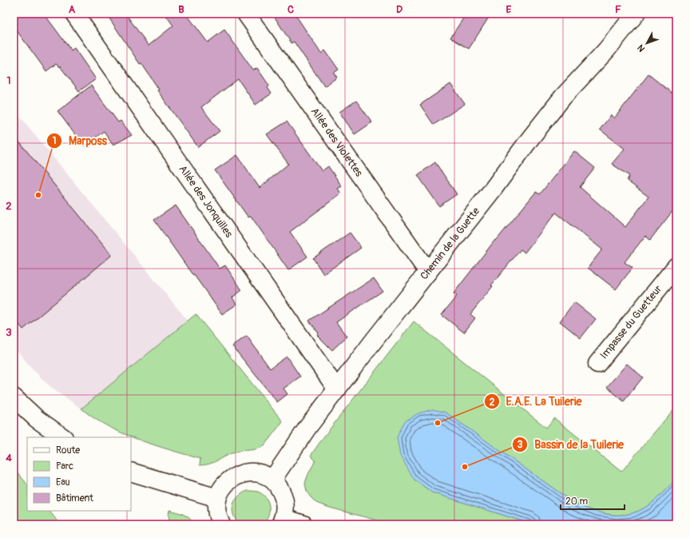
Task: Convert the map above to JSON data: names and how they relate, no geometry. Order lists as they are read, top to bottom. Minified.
{"streets":{"street":["Allée des Violettes","Allée des Jonquilles","Chemin de la Guette","Impasse du Guetteur"]},"crossings":[["Allée des Violettes","Chemin de la Guette"],["Allée des Jonquilles","Chemin de la Guette"]],"places":["Marposs","E.A.E. La Tuilerie","Bassin de la Tuilerie"],"legend":["Route","Parc","Eau","Bâtiment"],"scale_bar":"20 m","north":"bottom left","grid":{"columns":["A","B","C","D","E","F"],"rows":["1","2","3","4"]}}
